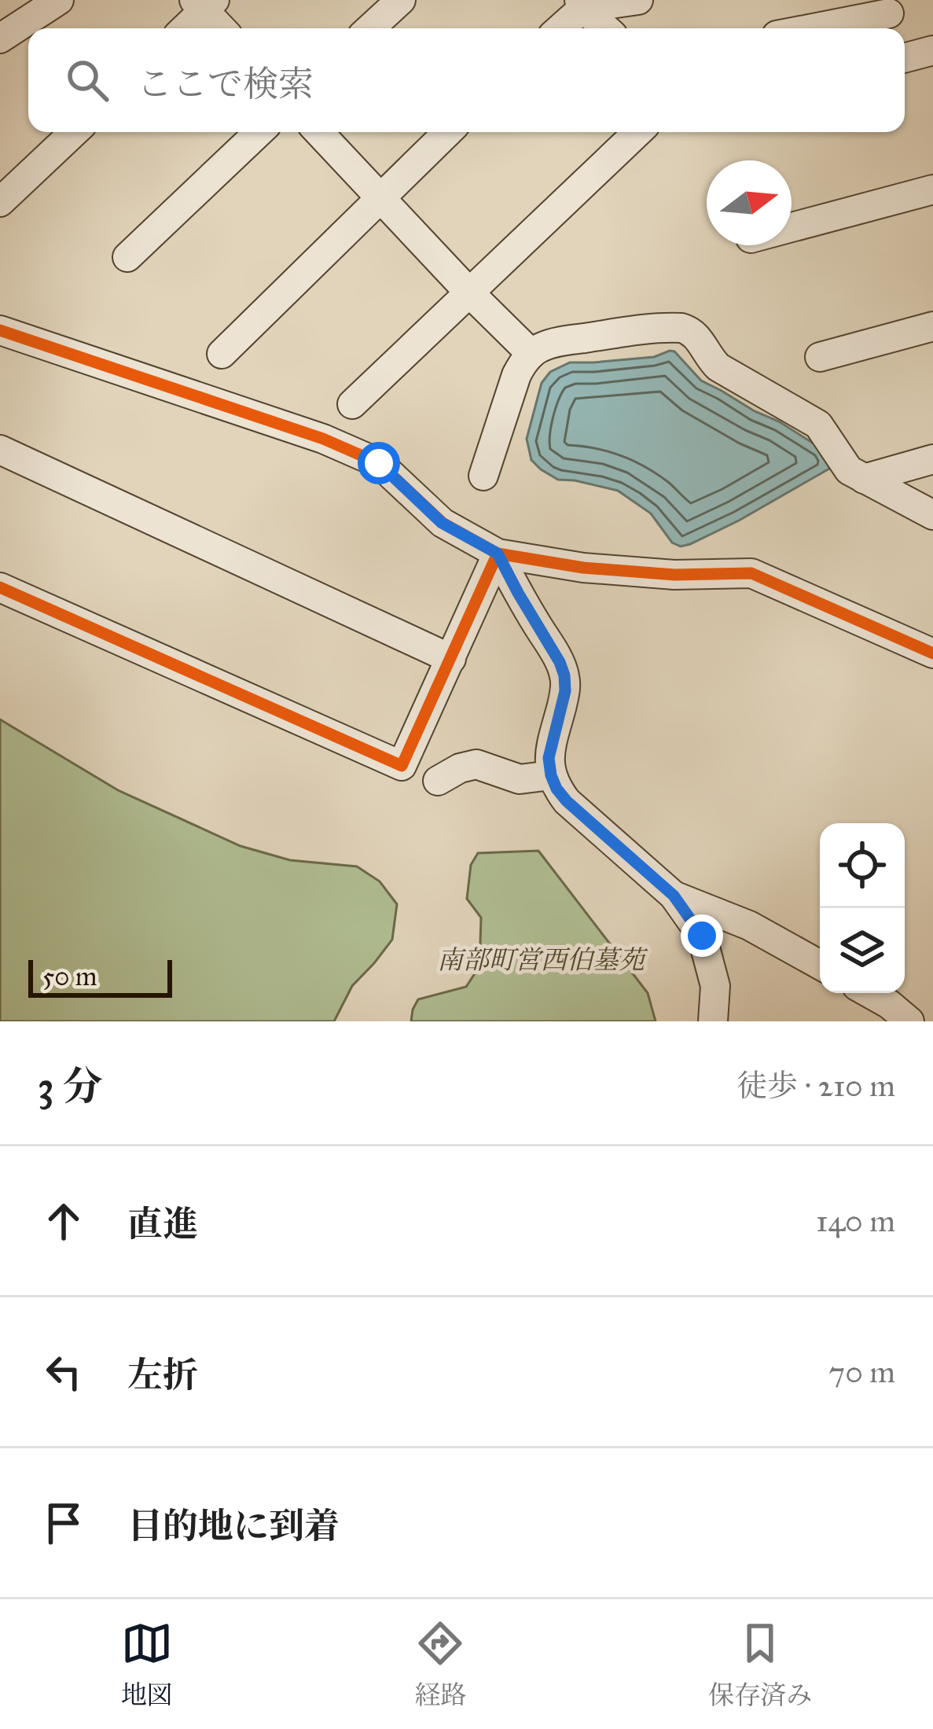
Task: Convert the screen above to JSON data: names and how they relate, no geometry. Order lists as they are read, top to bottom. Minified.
{"parks":["南部町営西伯墓苑"],"scale_bar":"50 m","north":"right","page":{"search":"ここで検索","scale":"50 m","heading":["3 分","徒歩 · 210 m"],"list":[["直進","140 m"],["左折","70 m"],"目的地に到着"],"nav":["地図","経路","保存済み"]}}
